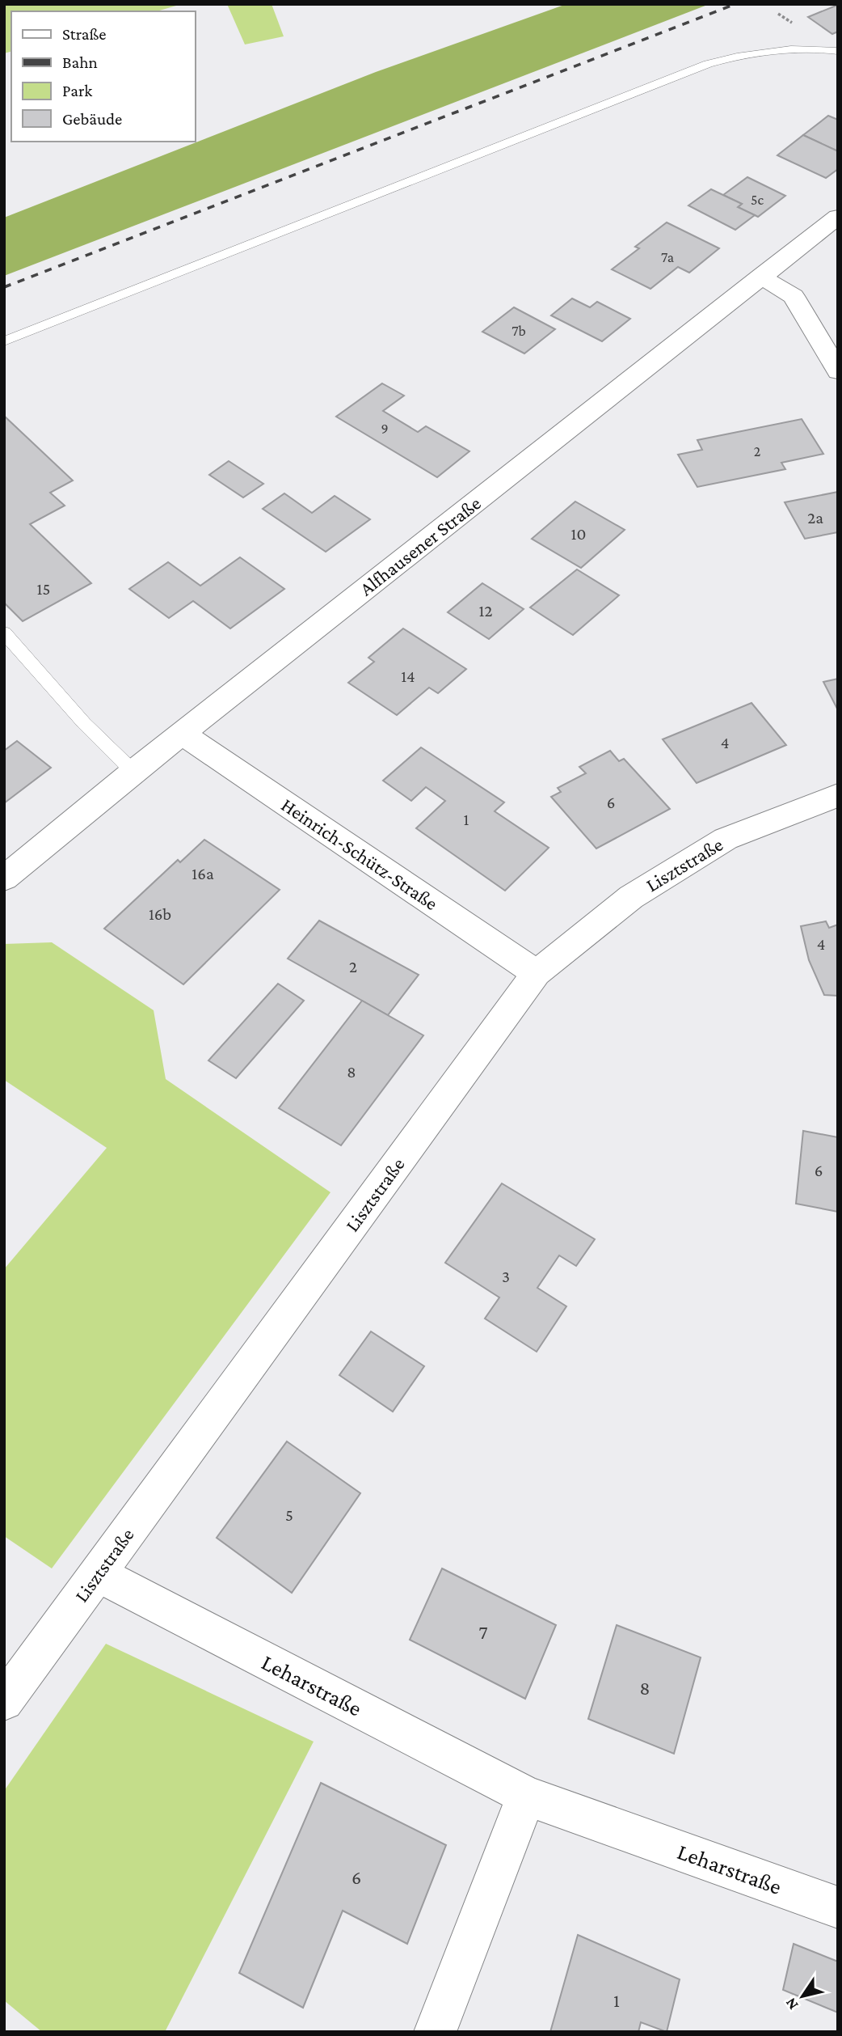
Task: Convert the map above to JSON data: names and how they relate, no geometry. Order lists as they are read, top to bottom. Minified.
{"streets":{"street":["Alfhausener Straße","Heinrich-Schütz-Straße","Lisztstraße","Leharstraße"]},"crossings":[["Alfhausener Straße","Heinrich-Schütz-Straße"],["Heinrich-Schütz-Straße","Lisztstraße"],["Lisztstraße","Leharstraße"]],"house_numbers":["5c","7a","7b","9","2","2a","10","15","12","14","4","6","1","16a","16b","4","2","8","6","3","5","7","8","6","1"],"legend":["Straße","Bahn","Park","Gebäude"],"north":"bottom left"}
